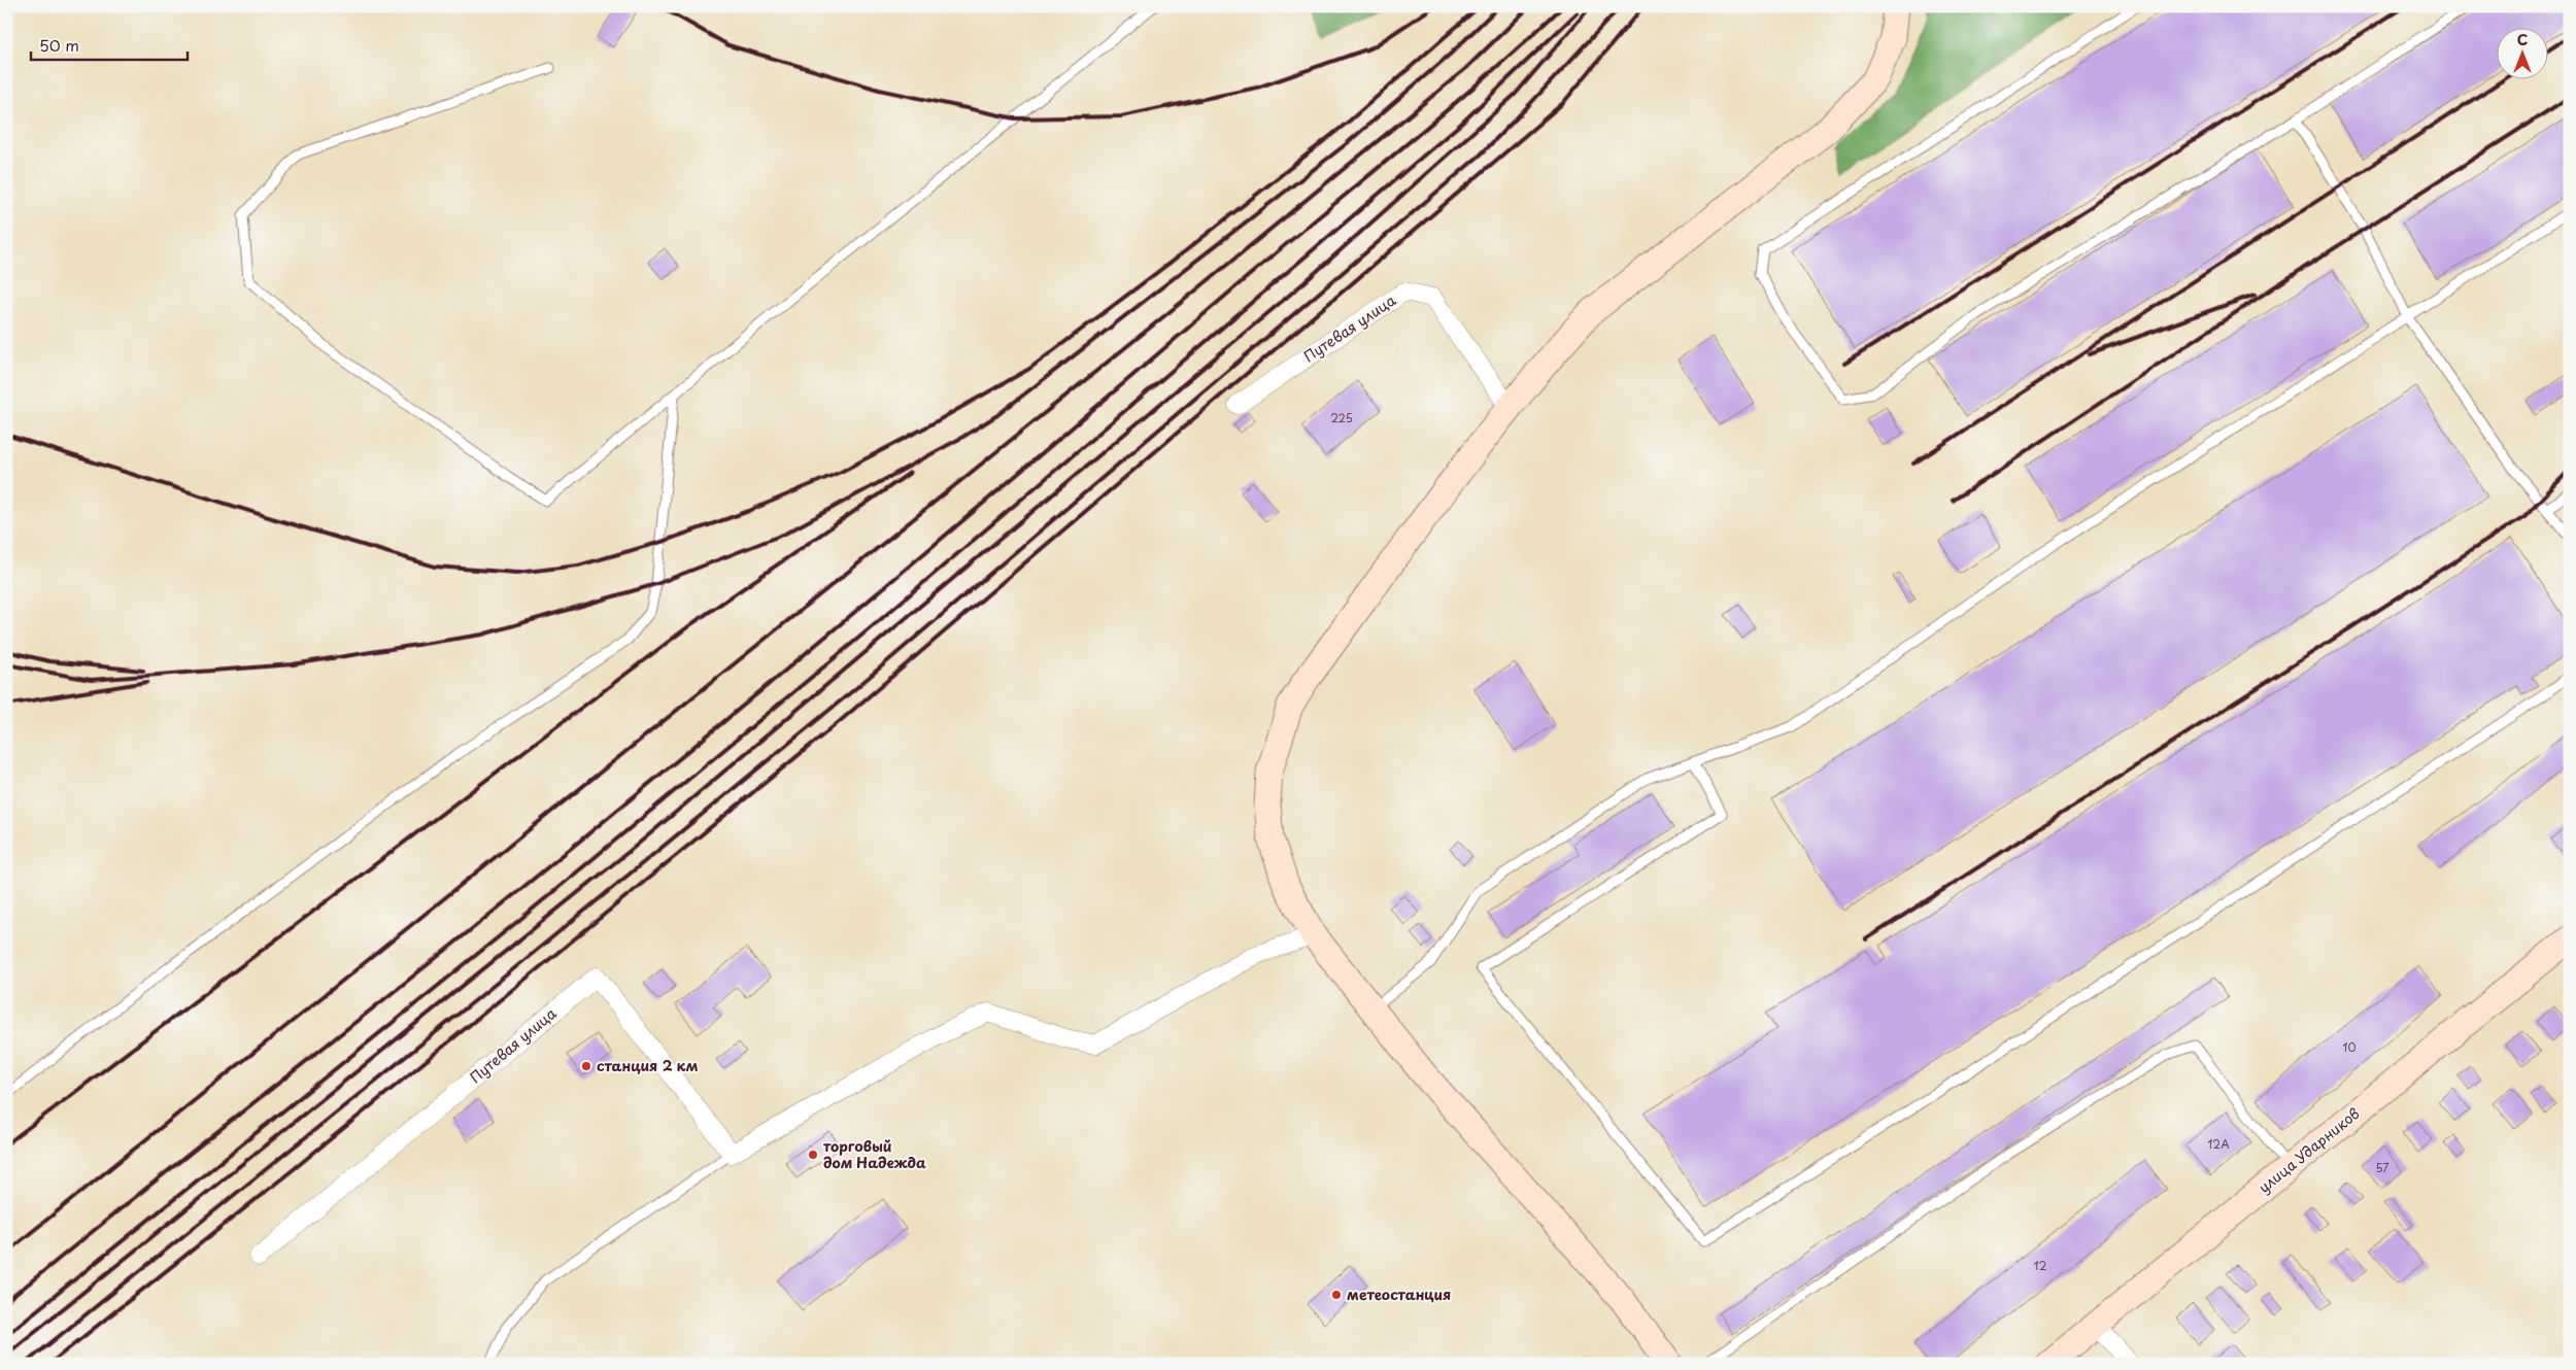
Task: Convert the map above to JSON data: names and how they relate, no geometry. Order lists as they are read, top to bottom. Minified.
{"streets":{"main road":["улица Ударников"],"street":["Путевая улица"]},"places":["станция 2 км","торговый дом Надежда","метеостанция"],"house_numbers":["225","10","12А","57","12"],"scale_bar":"50 m","north":"top"}
